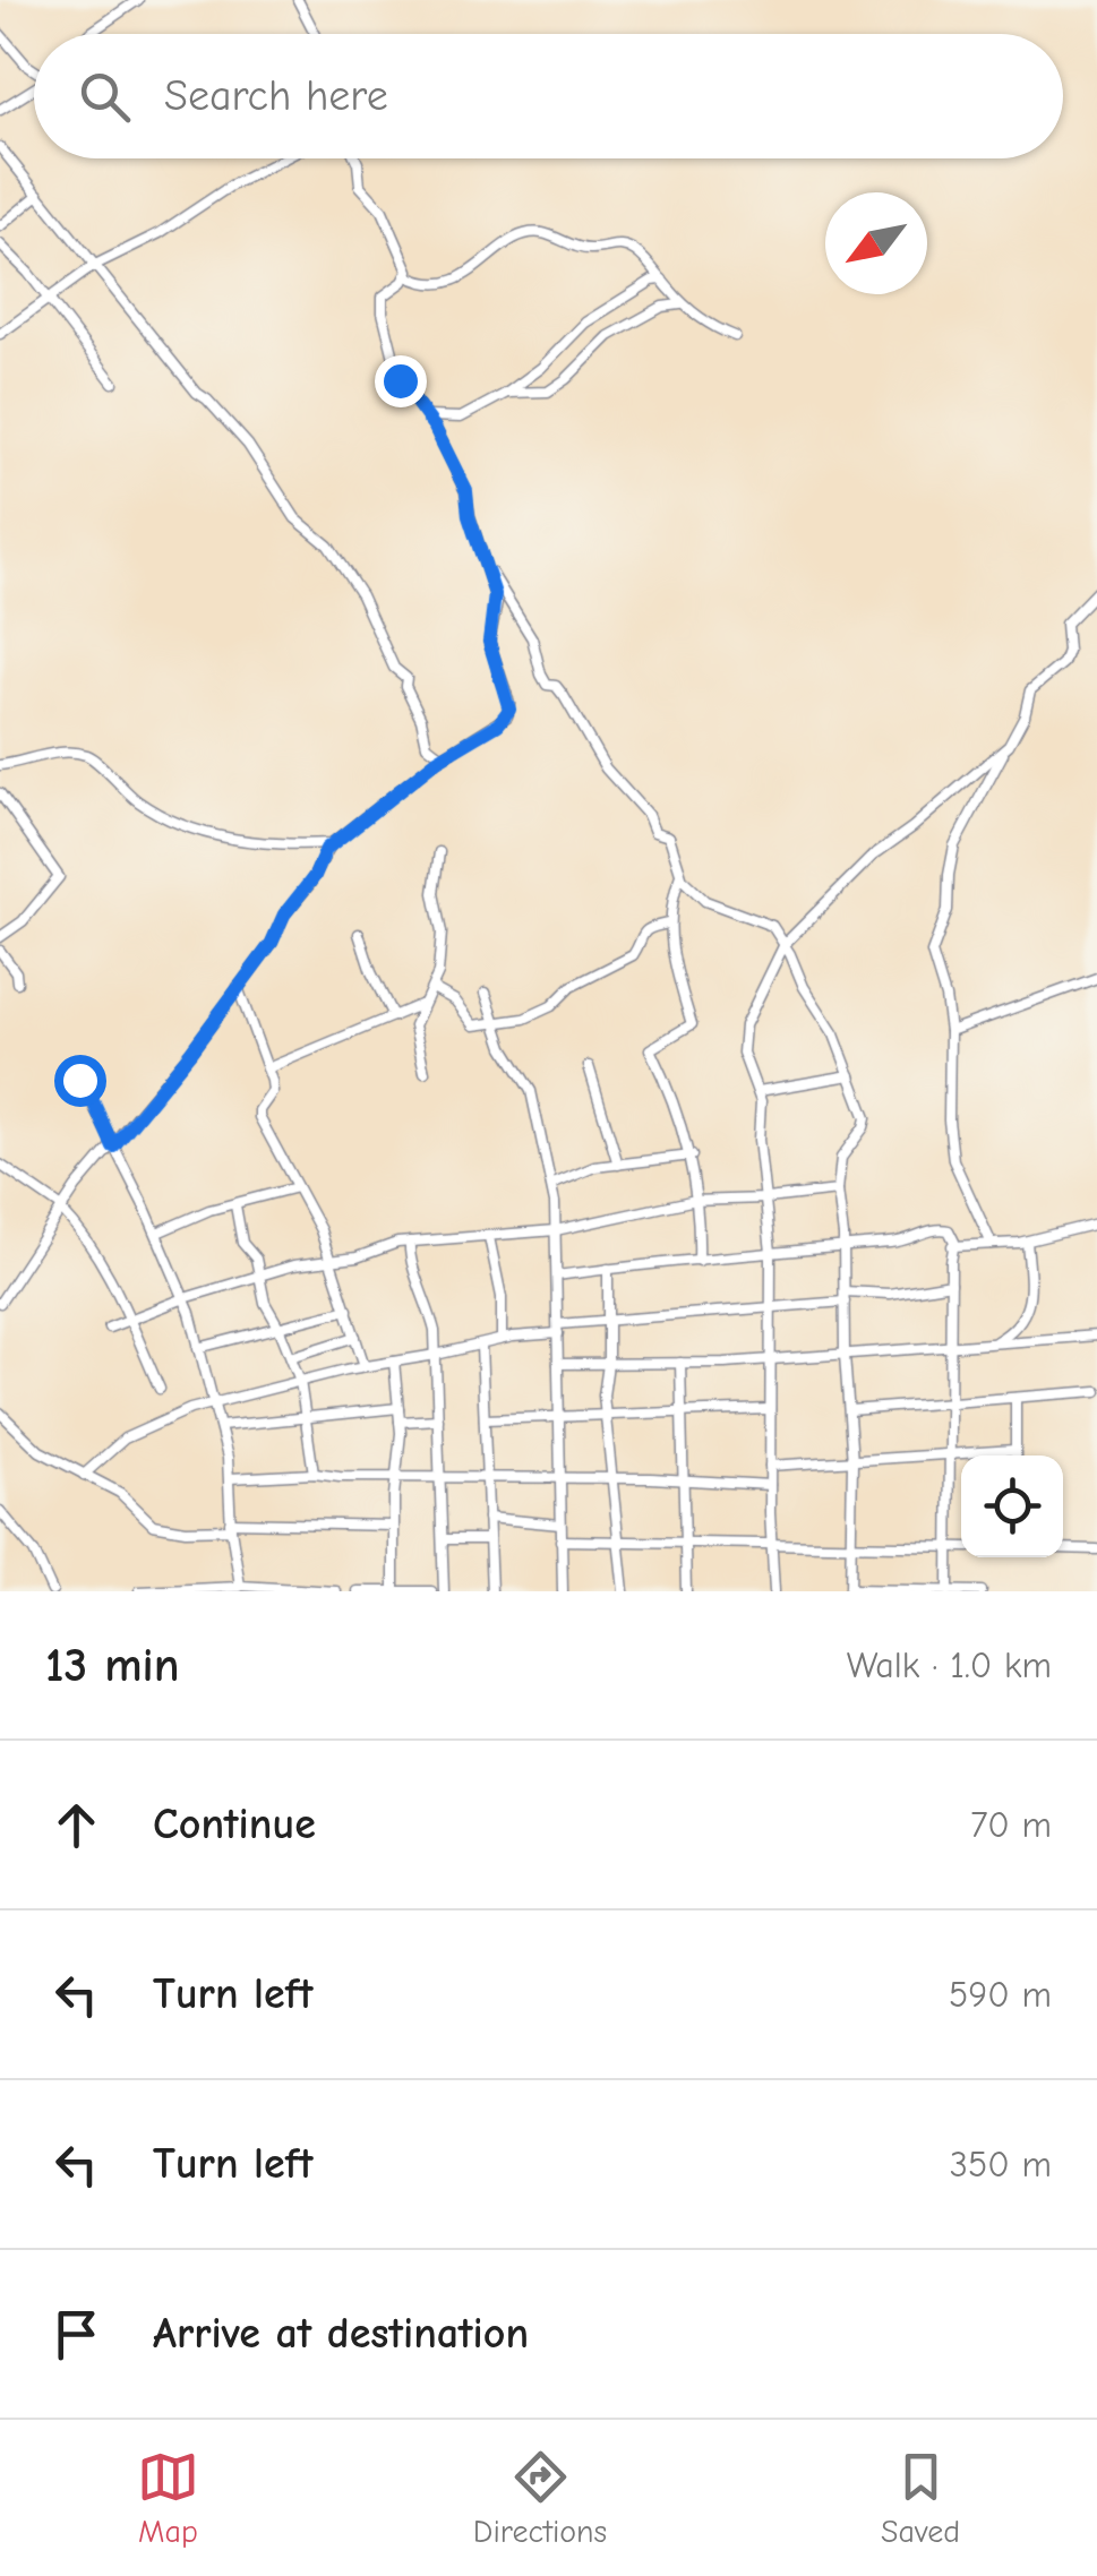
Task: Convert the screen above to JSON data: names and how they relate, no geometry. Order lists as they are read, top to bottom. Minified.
{"north":"bottom left","page":{"search":"Search here","heading":["13 min","Walk · 1.0 km"],"list":[["Continue","70 m"],["Turn left","590 m"],["Turn left","350 m"],"Arrive at destination"],"nav":["Map","Directions","Saved"]}}
